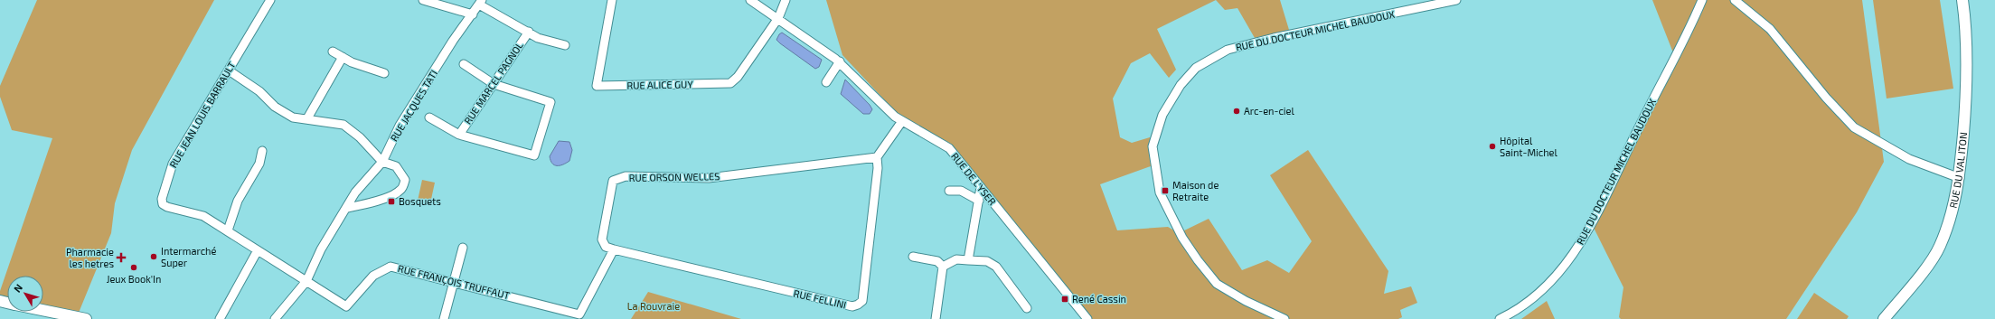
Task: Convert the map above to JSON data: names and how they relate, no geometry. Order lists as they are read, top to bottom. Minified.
{"streets":{"street":["RUE DU DOCTEUR MICHEL BAUDOUX","RUE MARCEL PAGNOL","RUE ALICE GUY","RUE JACQUES TATI","RUE JEAN LOUIS BARRAULT","RUE DU VAL ITON","RUE ORSON WELLES","RUE DE L'YSER","RUE FRANÇOIS TRUFFAUT","RUE FELLINI"]},"crossings":[["RUE ALICE GUY","RUE DE L'YSER"],["RUE JACQUES TATI","RUE JEAN LOUIS BARRAULT"],["RUE JACQUES TATI","RUE FRANÇOIS TRUFFAUT"],["RUE JEAN LOUIS BARRAULT","RUE FRANÇOIS TRUFFAUT"],["RUE ORSON WELLES","RUE FRANÇOIS TRUFFAUT"],["RUE ORSON WELLES","RUE FELLINI"],["RUE FRANÇOIS TRUFFAUT","RUE FELLINI"]],"parks":["La Rouvraie"],"places":{"other":["Arc-en-ciel","Hôpital Saint-Michel","Intermarché Super","Jeux Book'In"],"transit":["Maison de Retraite","Bosquets","René Cassin"],"health":["Pharmacie les hetres"]},"north":"top left"}
